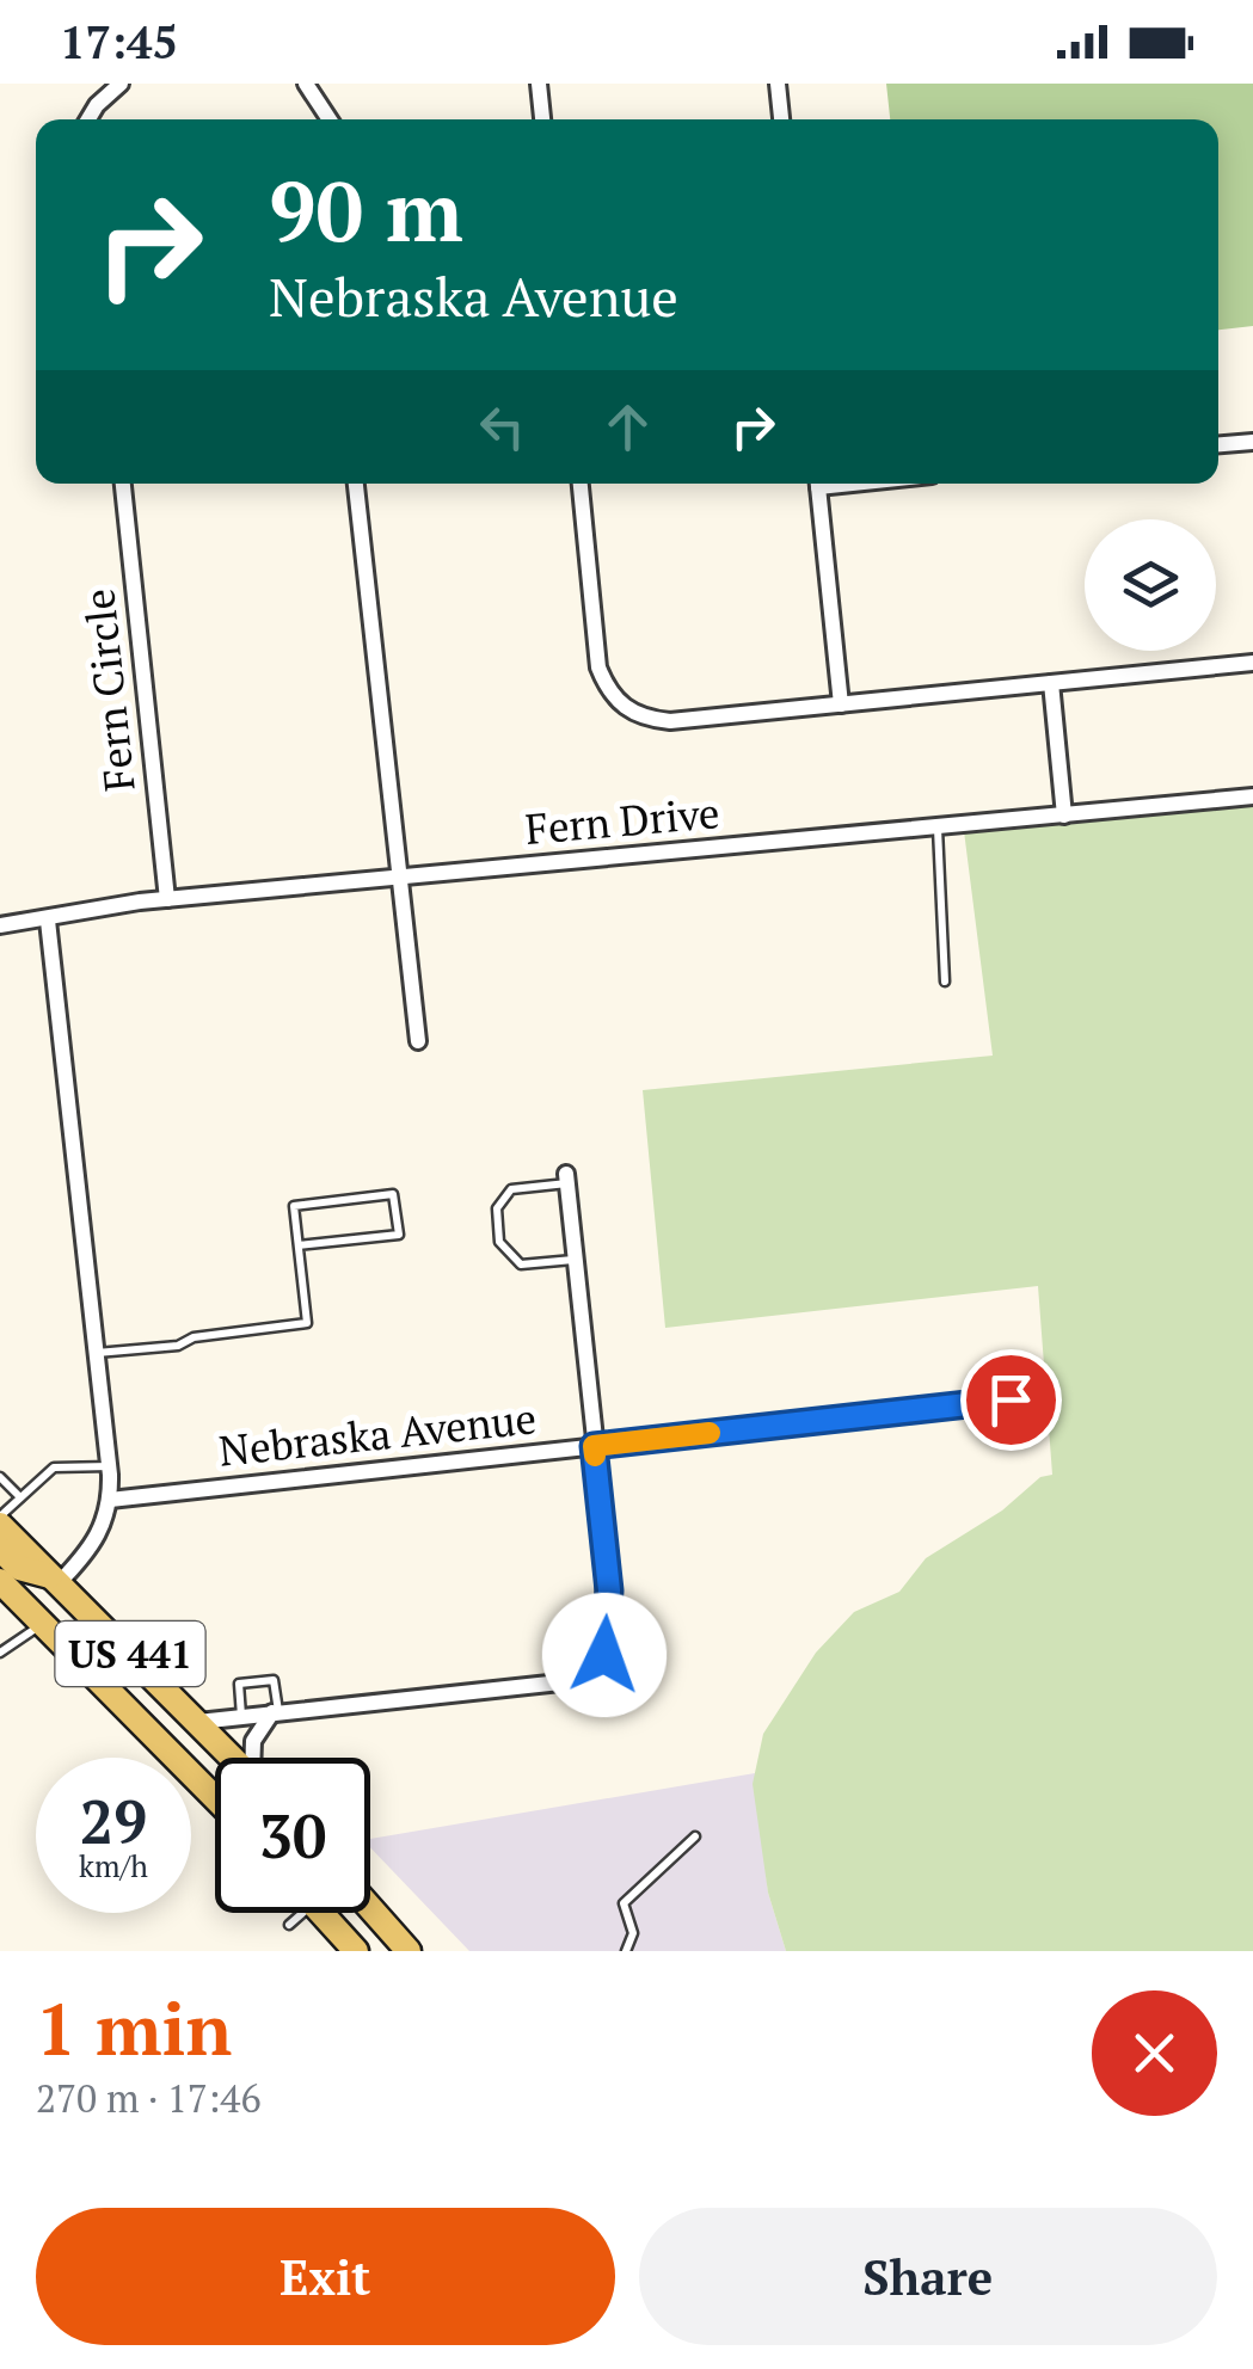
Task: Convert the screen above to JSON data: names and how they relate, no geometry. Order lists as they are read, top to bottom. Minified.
{"streets":{"main road":["US 441"],"street":["Fern Circle","Fern Drive","Nebraska Avenue"]},"crossings":[["Fern Circle","Fern Drive"]],"page":{"status":"17:45","turn":["90 m","Nebraska Avenue"],"speed":"29 km/h","limit":"30","heading":["1 min","270 m · 17:46"],"buttons":["Exit","Share"]}}
